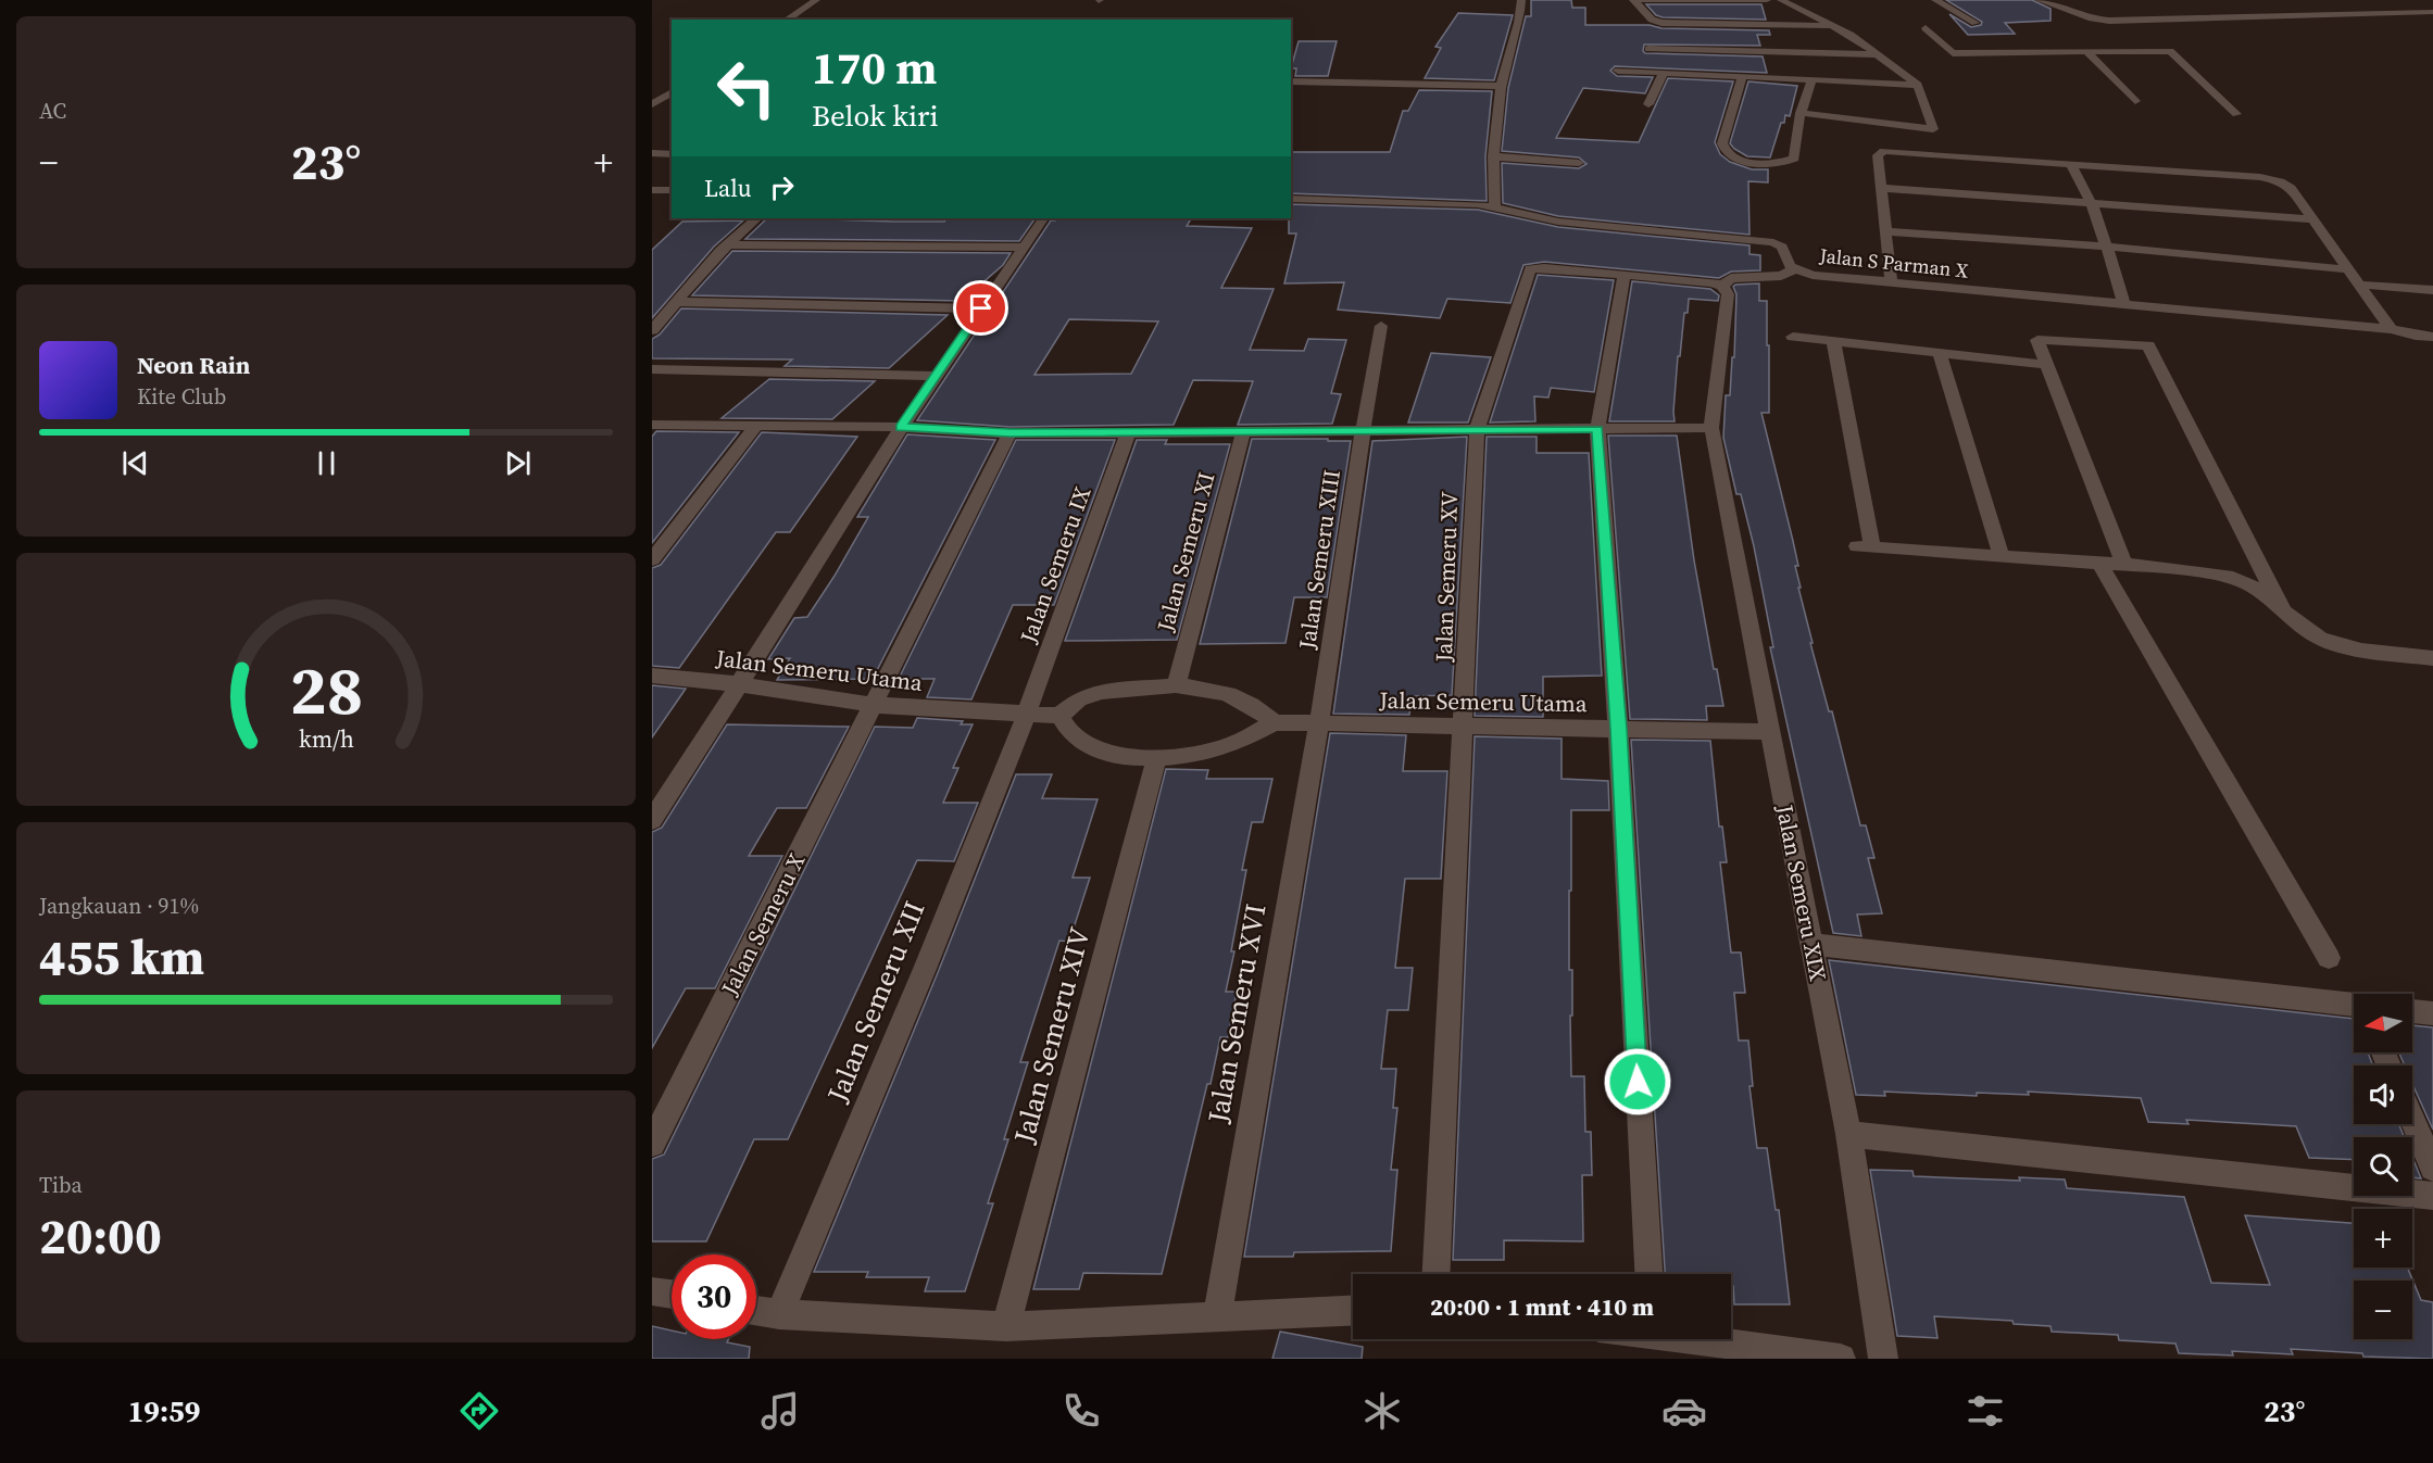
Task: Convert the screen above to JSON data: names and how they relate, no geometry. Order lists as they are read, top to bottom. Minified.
{"streets":{"street":["Jalan S Parman X","Jalan Semeru XI","Jalan Semeru XIII","Jalan Semeru IX","Jalan Semeru XV","Jalan Semeru Utama","Jalan Semeru XIX","Jalan Semeru X","Jalan Semeru XII","Jalan Semeru XVI","Jalan Semeru XIV"]},"crossings":[["Jalan Semeru XIII","Jalan Semeru Utama"],["Jalan Semeru XIII","Jalan Semeru XVI"],["Jalan Semeru IX","Jalan Semeru Utama"],["Jalan Semeru IX","Jalan Semeru XII"],["Jalan Semeru XV","Jalan Semeru Utama"],["Jalan Semeru Utama","Jalan Semeru XIX"],["Jalan Semeru Utama","Jalan Semeru X"],["Jalan Semeru Utama","Jalan Semeru XII"],["Jalan Semeru Utama","Jalan Semeru XVI"]],"north":"left","page":{"tile":["AC",["Jangkauan · 91%","455 km"],["Tiba","20:00"]],"turn":["170 m","Belok kiri"],"heat":["−","23°","+"],"then":"Lalu","song":["Neon Rain","Kite Club"],"map_buttons":["+","−"],"limit":"30","trip":"20:00 · 1 mnt · 410 m","tabs":["19:59","23°"],"gauge":["28","km/h"]}}
